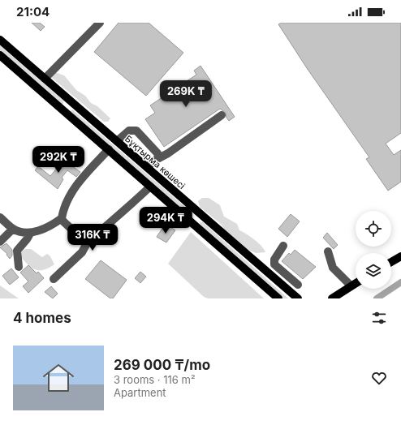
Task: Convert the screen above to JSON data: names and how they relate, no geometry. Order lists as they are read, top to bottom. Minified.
{"streets":{"main road":["Бұқтырма көшесі"]},"page":{"status":"21:04","price":["269K ₸","292K ₸","294K ₸","316K ₸"],"heading":"4 homes","list":[{"name":"269 000 ₸/mo","note":"3 rooms · 116 m² · Apartment"}]}}
